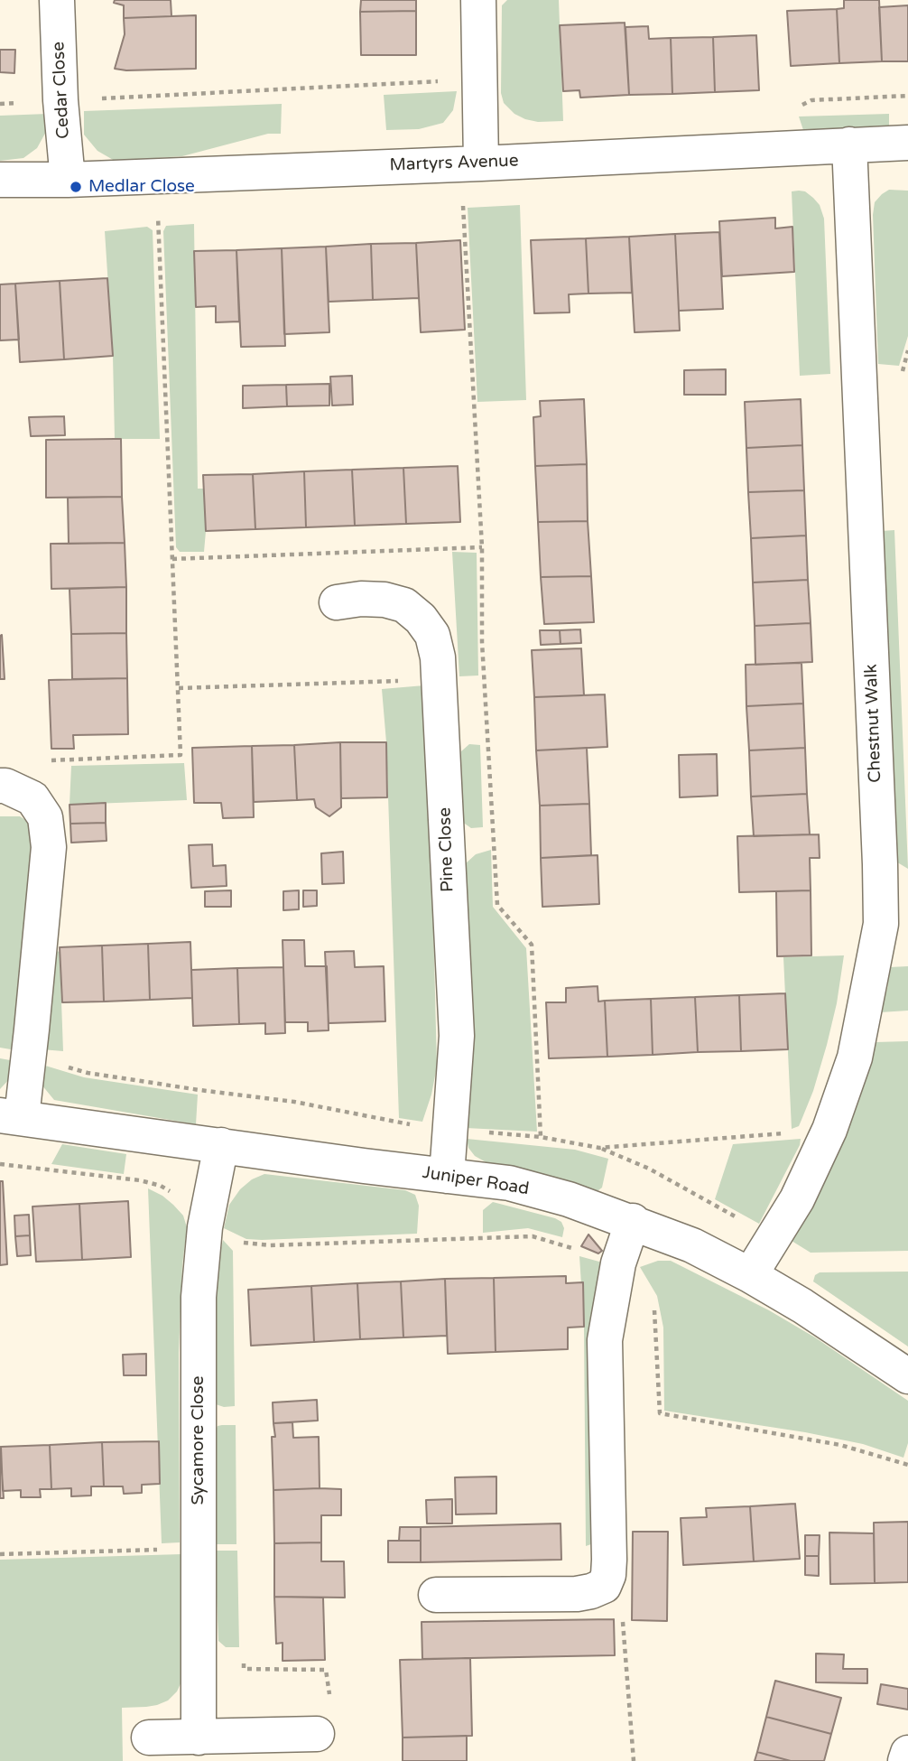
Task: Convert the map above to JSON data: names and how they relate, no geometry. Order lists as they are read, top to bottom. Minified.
{"streets":{"street":["Cedar Close","Martyrs Avenue","Chestnut Walk","Pine Close","Juniper Road","Sycamore Close"]},"crossings":[["Cedar Close","Martyrs Avenue"],["Martyrs Avenue","Chestnut Walk"],["Chestnut Walk","Juniper Road"],["Pine Close","Juniper Road"],["Juniper Road","Sycamore Close"]],"places":["Medlar Close"]}
